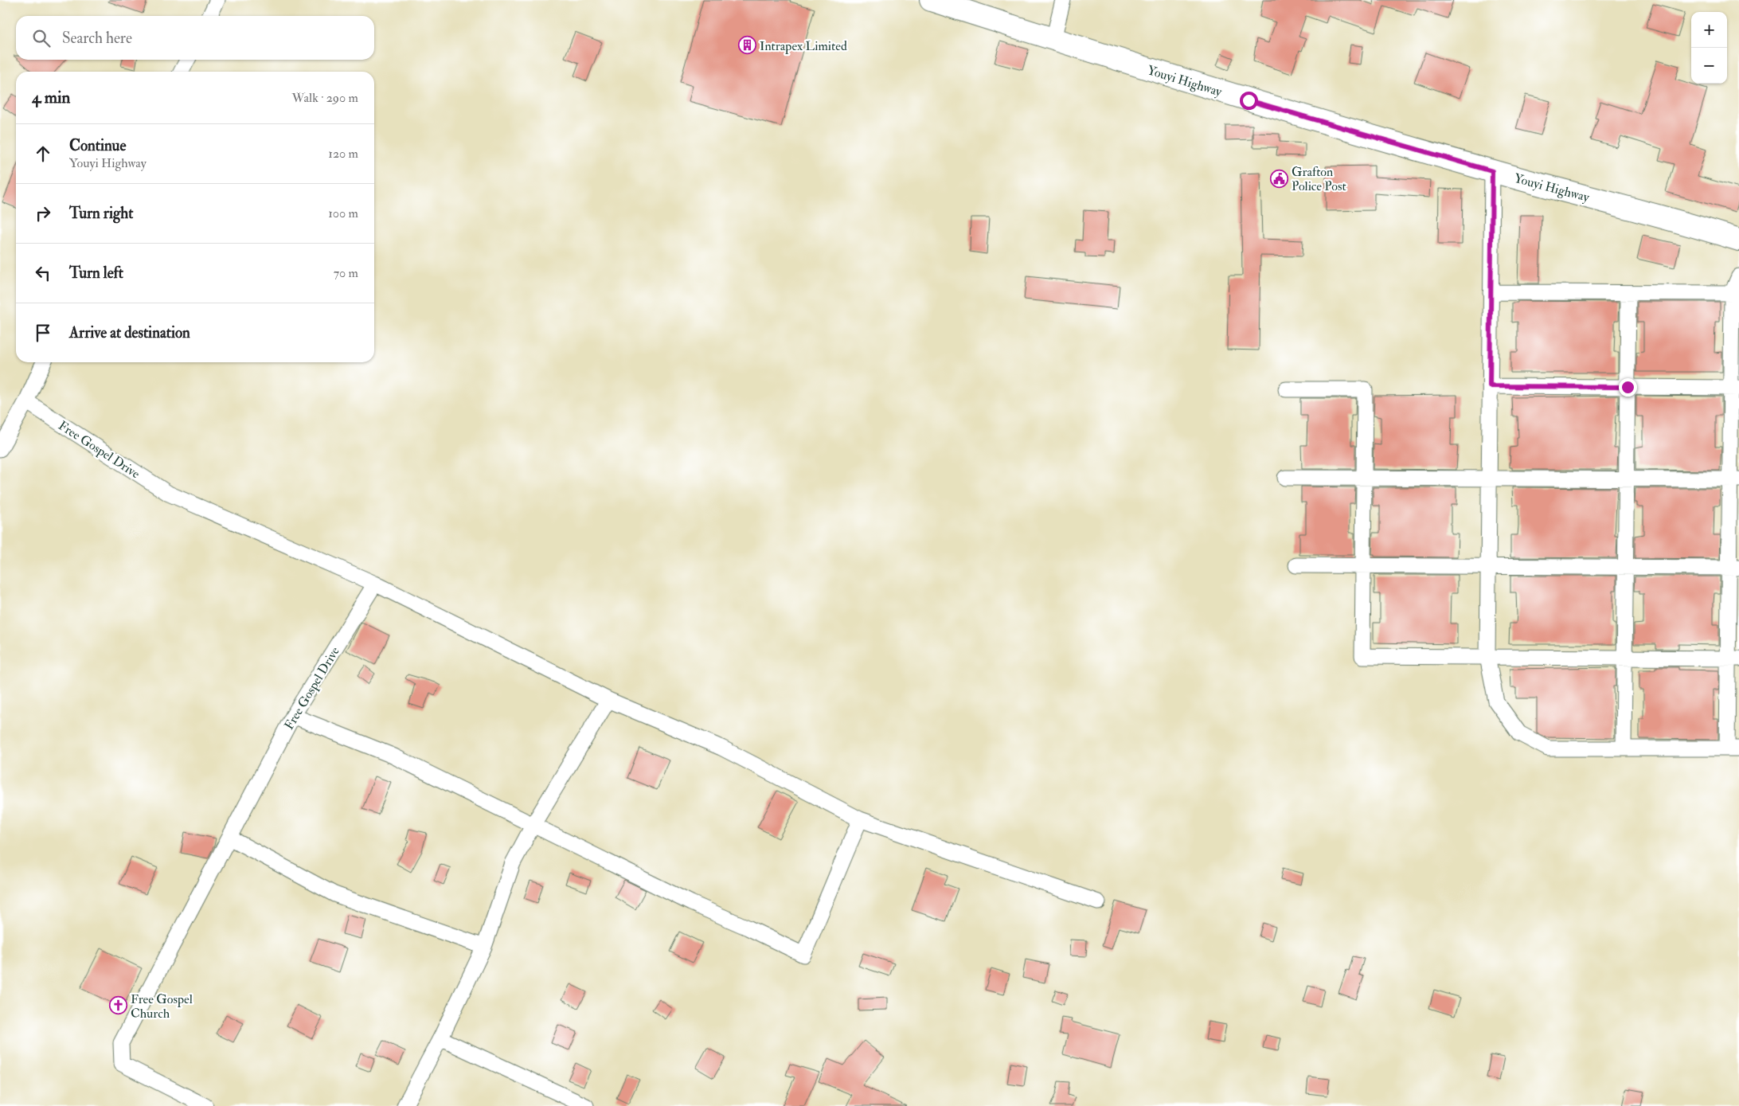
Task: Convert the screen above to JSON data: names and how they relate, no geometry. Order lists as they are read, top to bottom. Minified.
{"streets":{"main road":["Youyi Highway"],"street":["Free Gospel Drive"]},"places":{"building":["Intrapex Limited"],"public building":["Grafton Police Post"],"church":["Free Gospel Church"]},"page":{"map_buttons":["+","−"],"search":"Search here","heading":["4 min","Walk · 290 m"],"list":[["Continue","Youyi Highway","120 m"],["Turn right","100 m"],["Turn left","70 m"],"Arrive at destination"]}}
